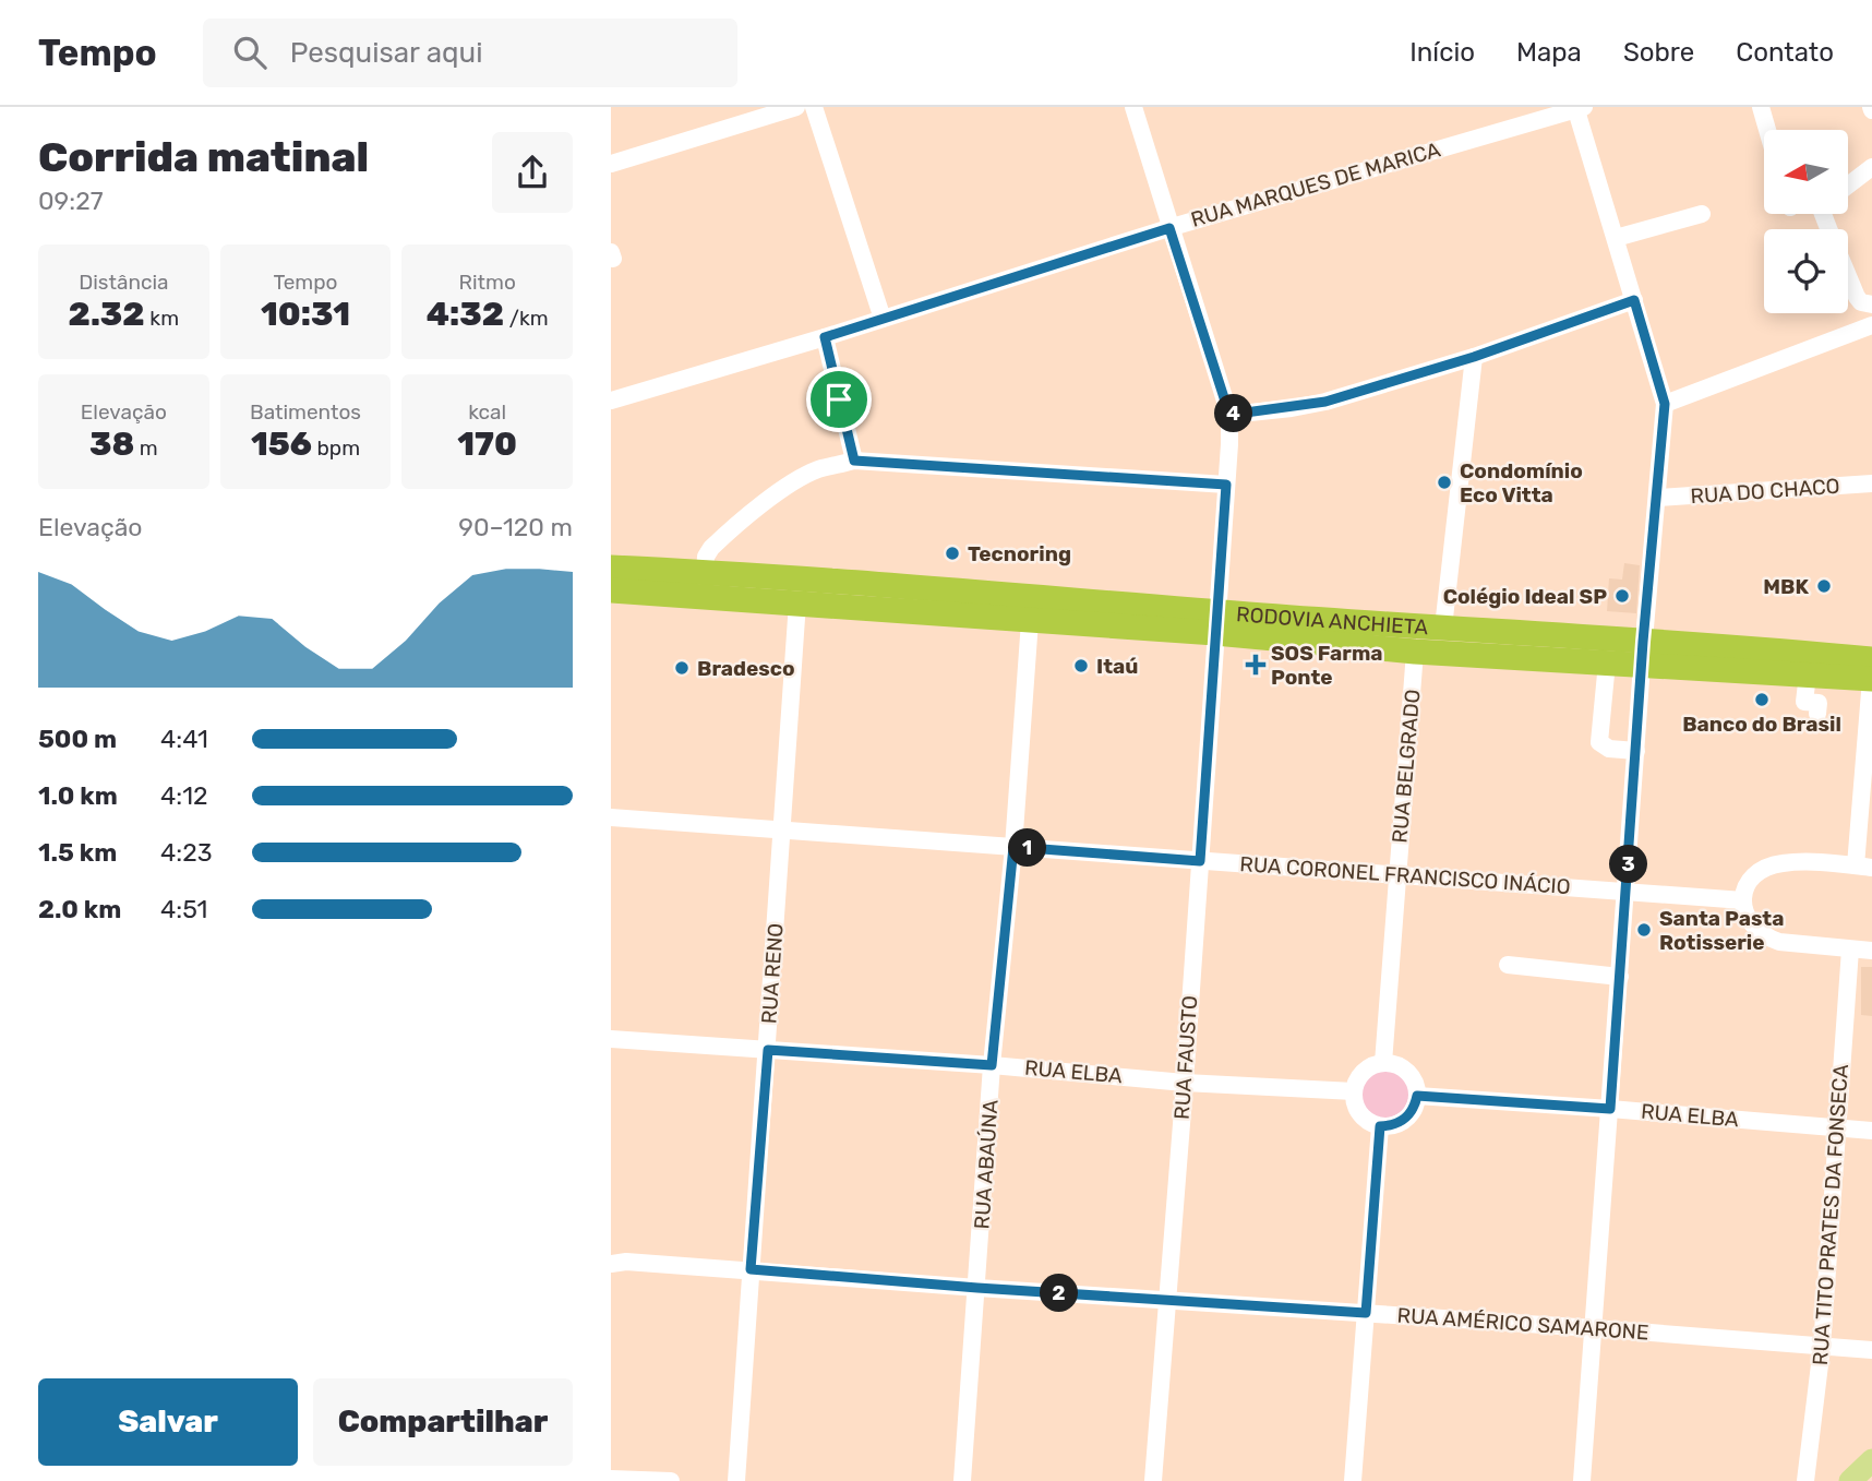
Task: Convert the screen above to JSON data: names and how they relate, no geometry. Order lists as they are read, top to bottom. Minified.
{"streets":{"highway":["RODOVIA ANCHIETA"],"street":["RUA MARQUES DE MARICA","RUA DO CHACO","RUA BELGRADO","RUA CORONEL FRANCISCO INÁCIO","RUA RENO","RUA FAUSTO","RUA ELBA","RUA ABAÚNA","RUA TITO PRATES DA FONSECA","RUA AMÉRICO SAMARONE"]},"crossings":[["RODOVIA ANCHIETA","RUA BELGRADO"],["RODOVIA ANCHIETA","RUA RENO"],["RODOVIA ANCHIETA","RUA FAUSTO"],["RODOVIA ANCHIETA","RUA ABAÚNA"],["RUA BELGRADO","RUA CORONEL FRANCISCO INÁCIO"],["RUA BELGRADO","RUA ELBA"],["RUA CORONEL FRANCISCO INÁCIO","RUA RENO"],["RUA CORONEL FRANCISCO INÁCIO","RUA FAUSTO"],["RUA CORONEL FRANCISCO INÁCIO","RUA ABAÚNA"],["RUA RENO","RUA ELBA"],["RUA RENO","RUA AMÉRICO SAMARONE"],["RUA FAUSTO","RUA ELBA"],["RUA FAUSTO","RUA AMÉRICO SAMARONE"],["RUA ELBA","RUA ABAÚNA"],["RUA ELBA","RUA TITO PRATES DA FONSECA"],["RUA ABAÚNA","RUA AMÉRICO SAMARONE"],["RUA TITO PRATES DA FONSECA","RUA AMÉRICO SAMARONE"]],"places":{"other":["Condomínio Eco Vitta","Tecnoring","MBK","Colégio Ideal SP","Itaú","Bradesco","Banco do Brasil","Santa Pasta Rotisserie"],"health":["SOS Farma Ponte"]},"north":"left","page":{"header":"Tempo","search":"Pesquisar aqui","nav":["Início","Mapa","Sobre","Contato"],"heading":["Corrida matinal","09:27"],"stats":[["Distância","2.32 km"],["Tempo","10:31"],["Ritmo","4:32 /km"],["Elevação","38 m"],["Batimentos","156 bpm"],["kcal","170"]],"pins":["4","1","3","2"],"chart":["Elevação","90–120 m"],"list":[{"name":"500 m","note":"4:41"},{"name":"1.0 km","note":"4:12"},{"name":"1.5 km","note":"4:23"},{"name":"2.0 km","note":"4:51"}],"buttons":["Salvar","Compartilhar"]}}
